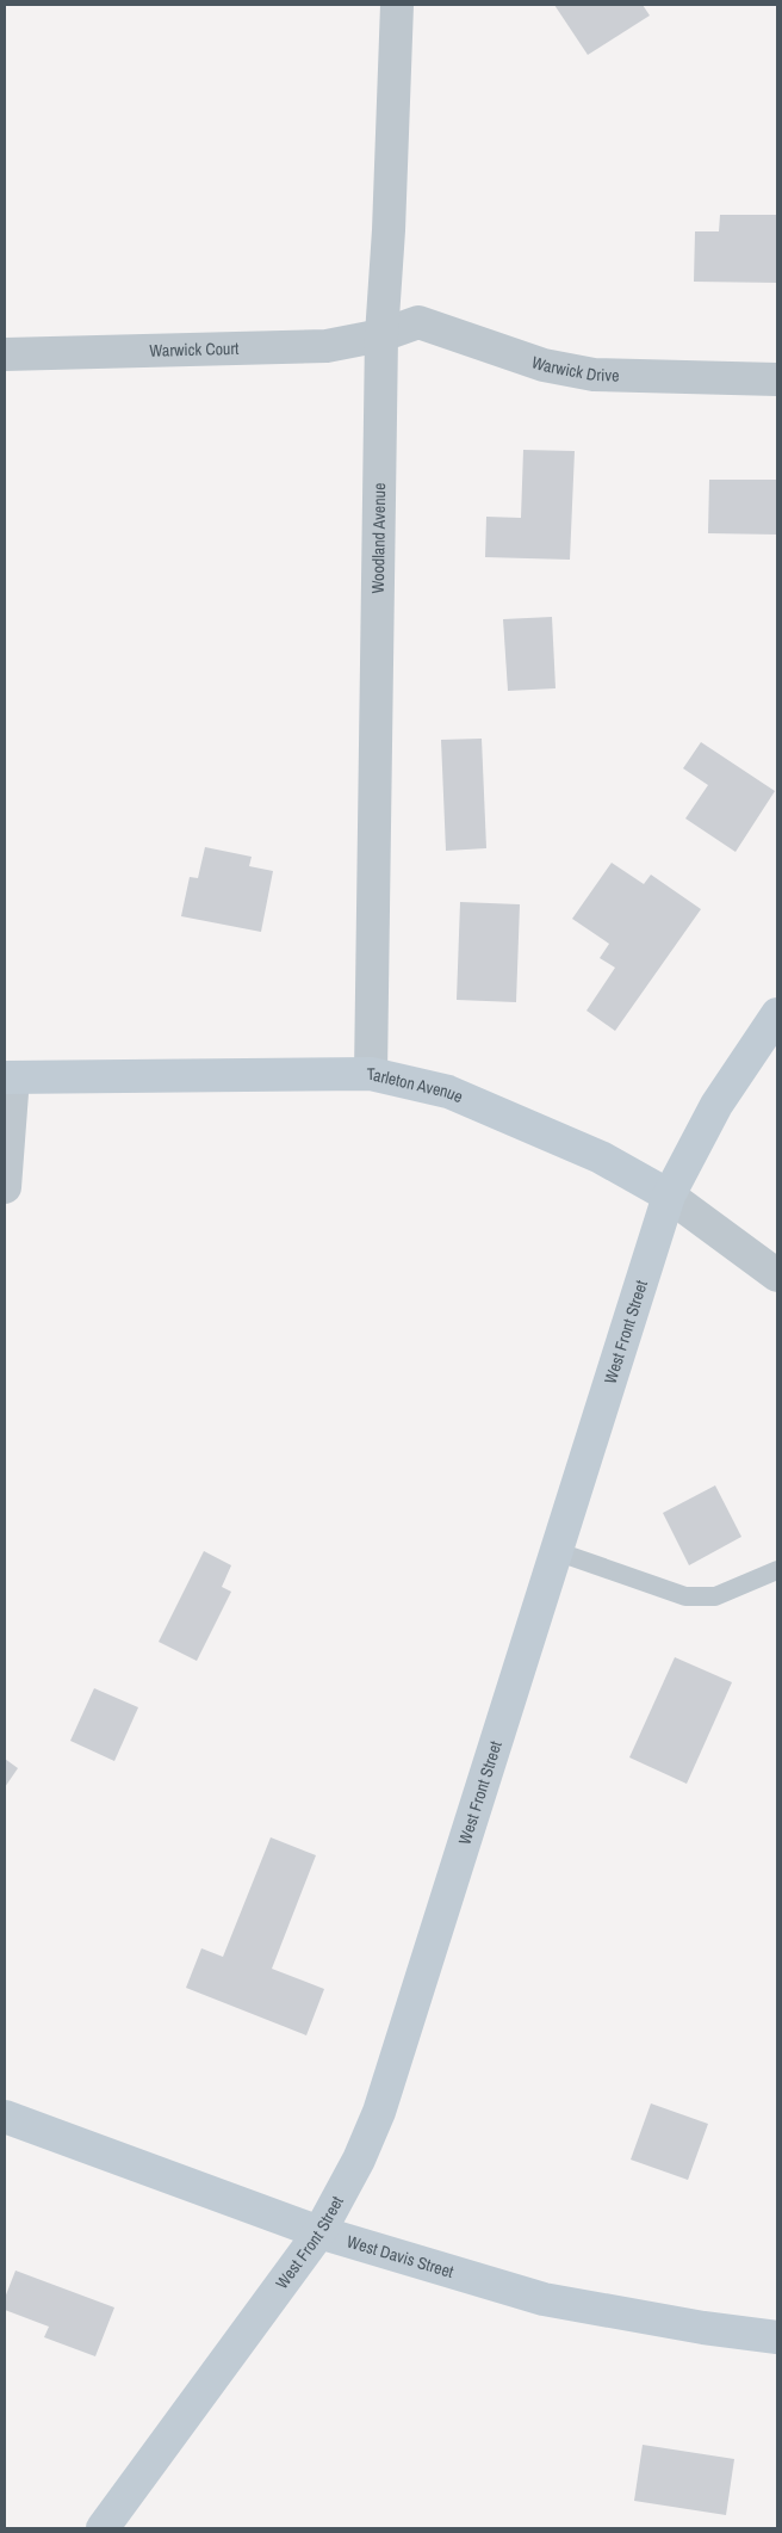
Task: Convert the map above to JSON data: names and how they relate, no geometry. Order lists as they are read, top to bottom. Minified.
{"streets":{"street":["Warwick Court","Warwick Drive","Woodland Avenue","Tarleton Avenue","West Front Street","West Davis Street"]},"crossings":[["Warwick Court","Warwick Drive"],["Warwick Court","Woodland Avenue"],["Warwick Drive","Woodland Avenue"],["Woodland Avenue","Tarleton Avenue"],["Tarleton Avenue","West Front Street"],["West Front Street","West Davis Street"]]}
